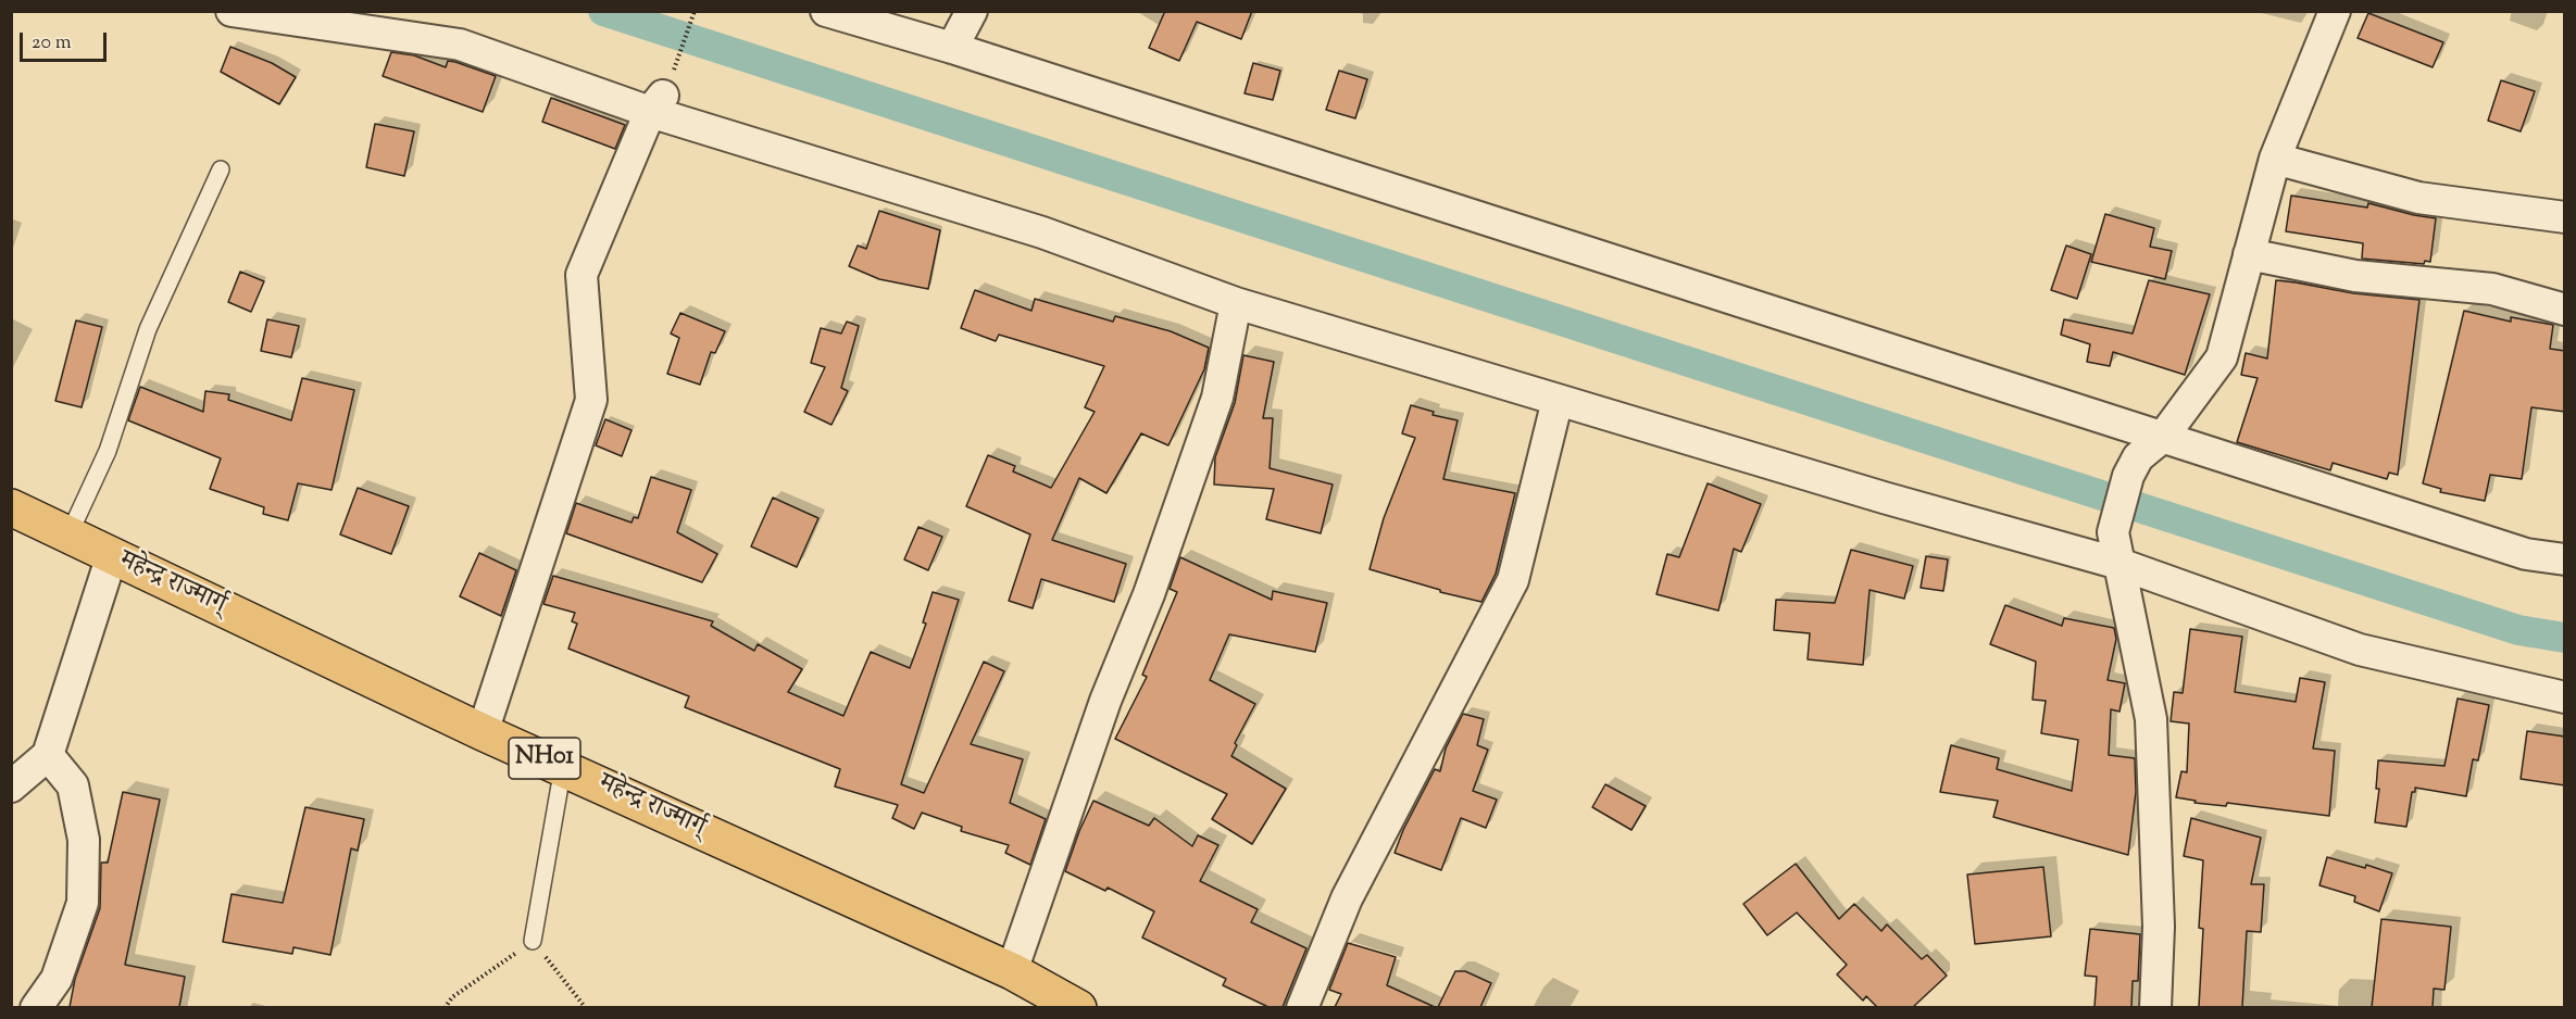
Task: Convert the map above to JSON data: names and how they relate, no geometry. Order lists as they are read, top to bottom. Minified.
{"streets":{"highway":["महेन्द्र राज्मार्ग्","NH01"]},"scale_bar":"20 m"}
